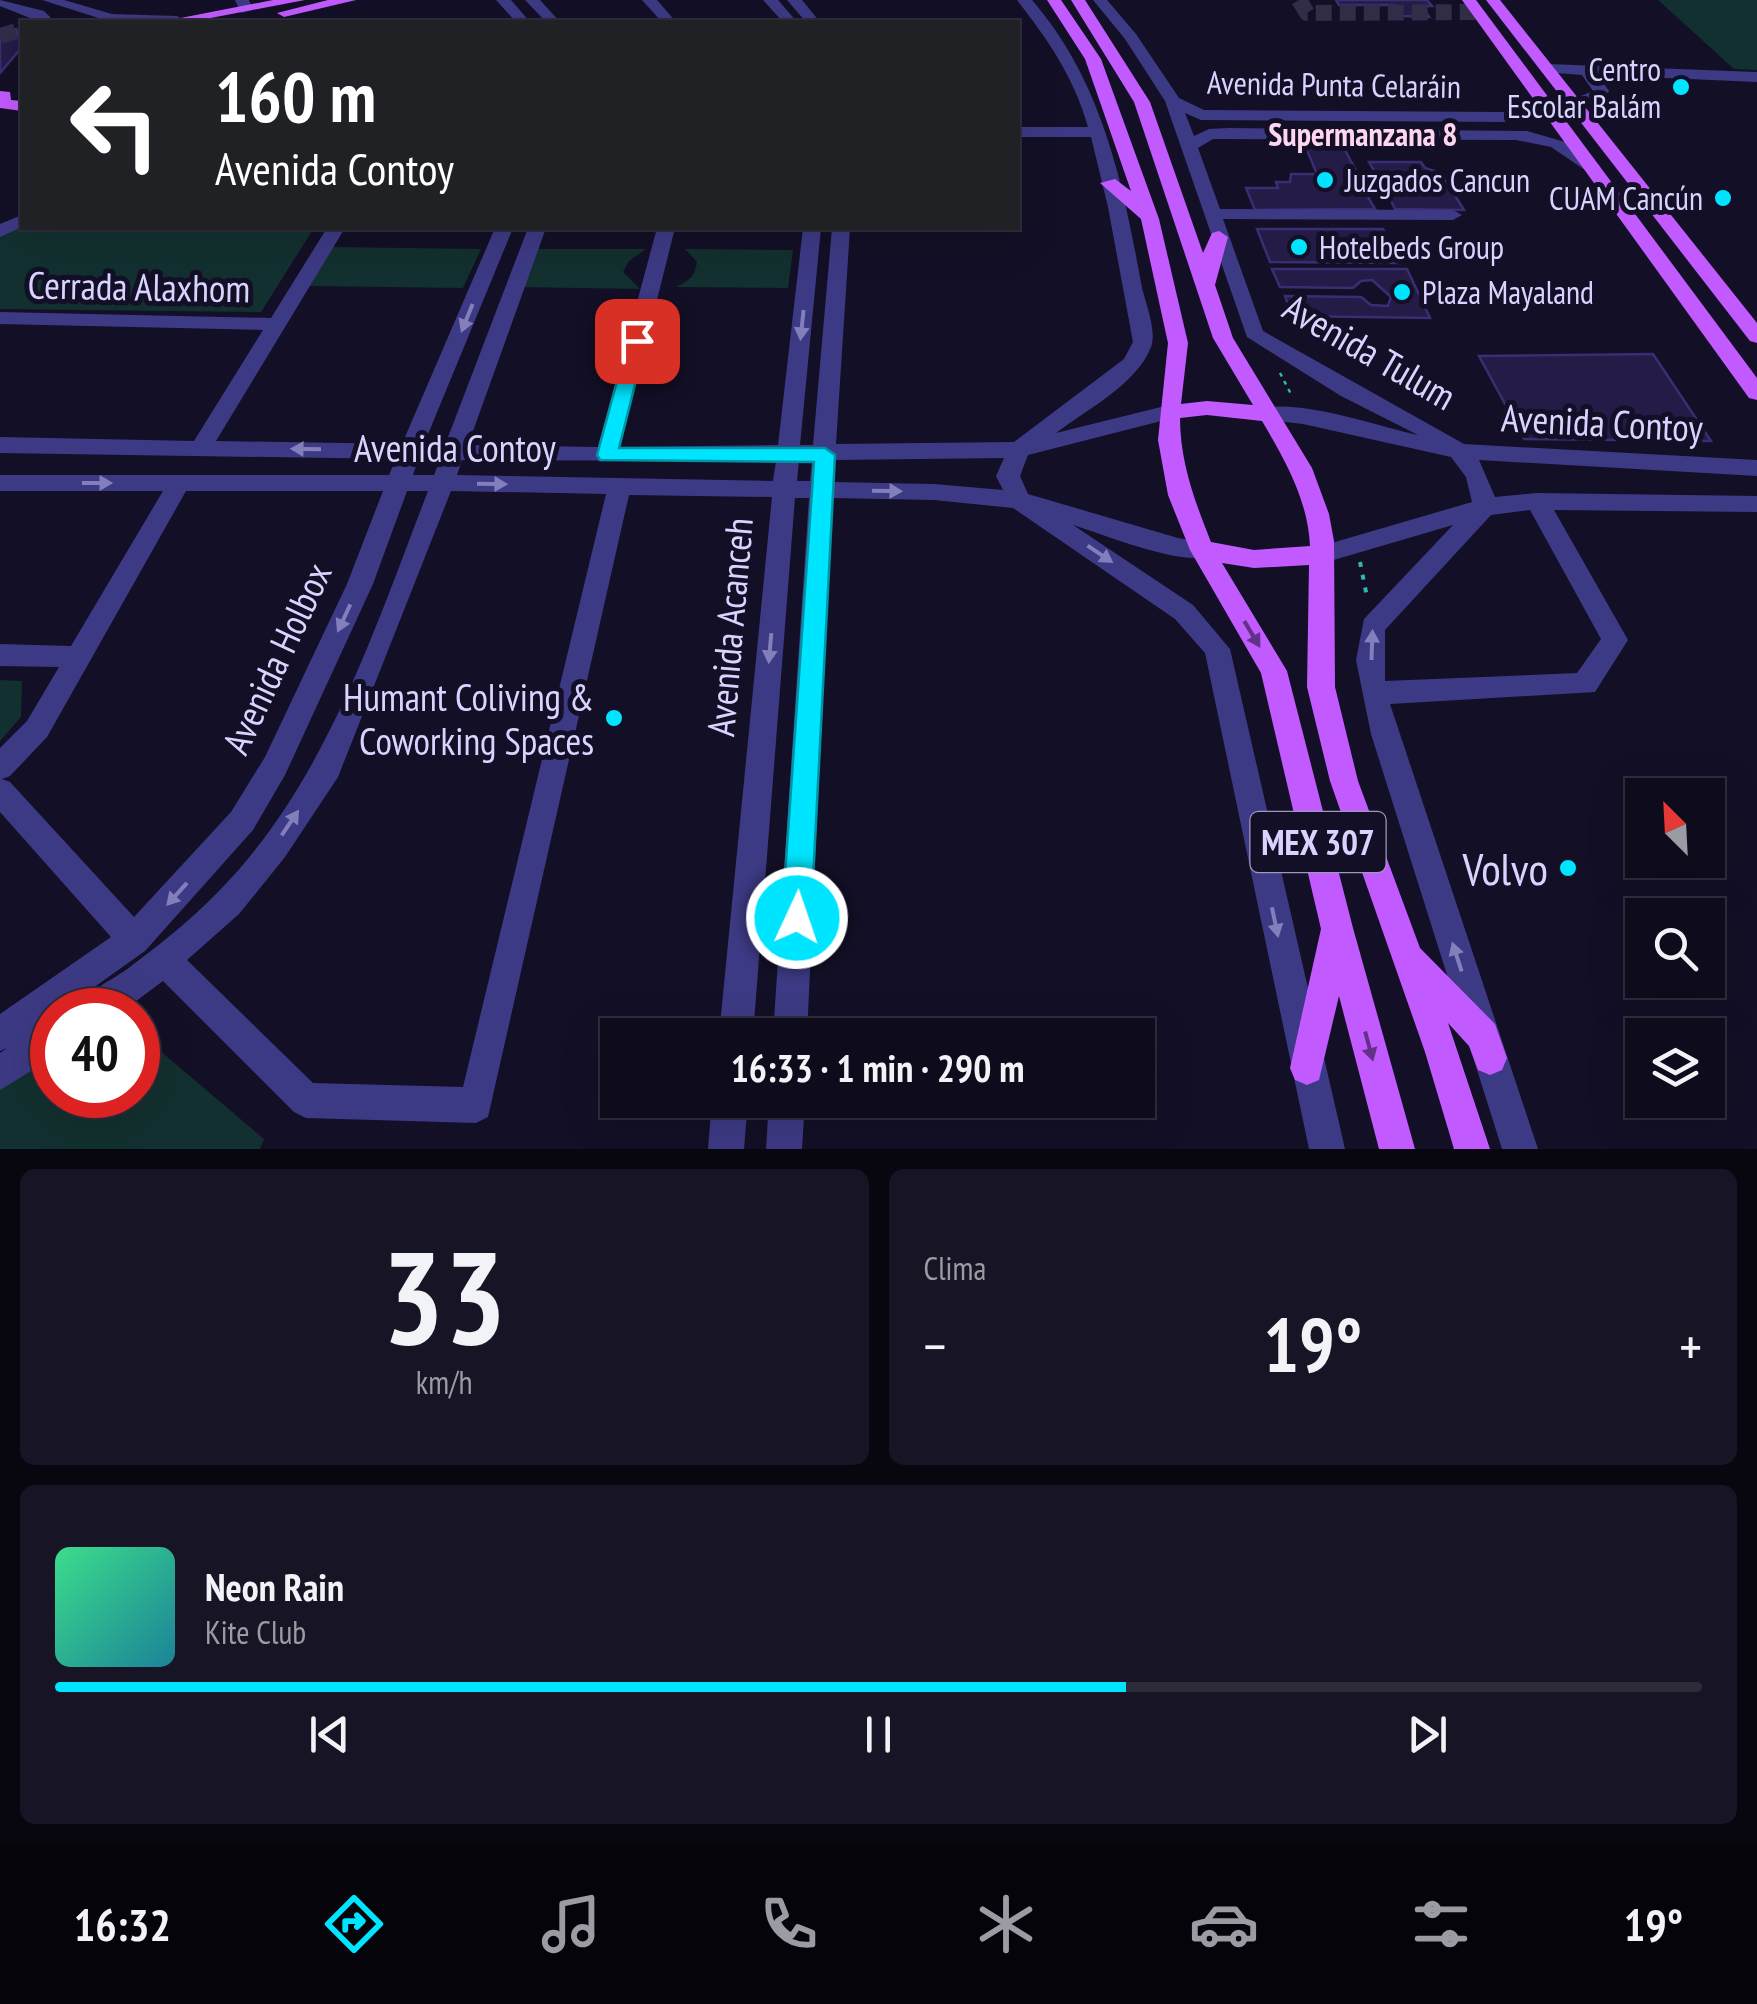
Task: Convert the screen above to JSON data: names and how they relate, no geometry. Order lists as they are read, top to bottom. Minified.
{"streets":{"main road":["Avenida Tulum","MEX 307"],"street":["Avenida Punta Celaráin","Cerrada Alaxhom","Avenida Contoy","Avenida Acanceh","Avenida Holbox"]},"crossings":[["Avenida Punta Celaráin","Avenida Tulum"],["Avenida Tulum","Avenida Contoy"],["Avenida Tulum","MEX 307"],["Avenida Contoy","Avenida Acanceh"],["Avenida Contoy","Avenida Holbox"],["Avenida Contoy","MEX 307"]],"districts":["Supermanzana 8"],"places":["Centro Escolar Balám","Juzgados Cancun","CUAM Cancún","Hotelbeds Group","Plaza Mayaland","Humant Coliving & Coworking Spaces","Volvo"],"north":"top left","page":{"turn":["160 m","Avenida Contoy"],"limit":"40","trip":"16:33 · 1 min · 290 m","tile":[["33","km/h"],"Clima"],"heat":["−","19°","+"],"song":["Neon Rain","Kite Club"],"tabs":["16:32","19°"]}}
